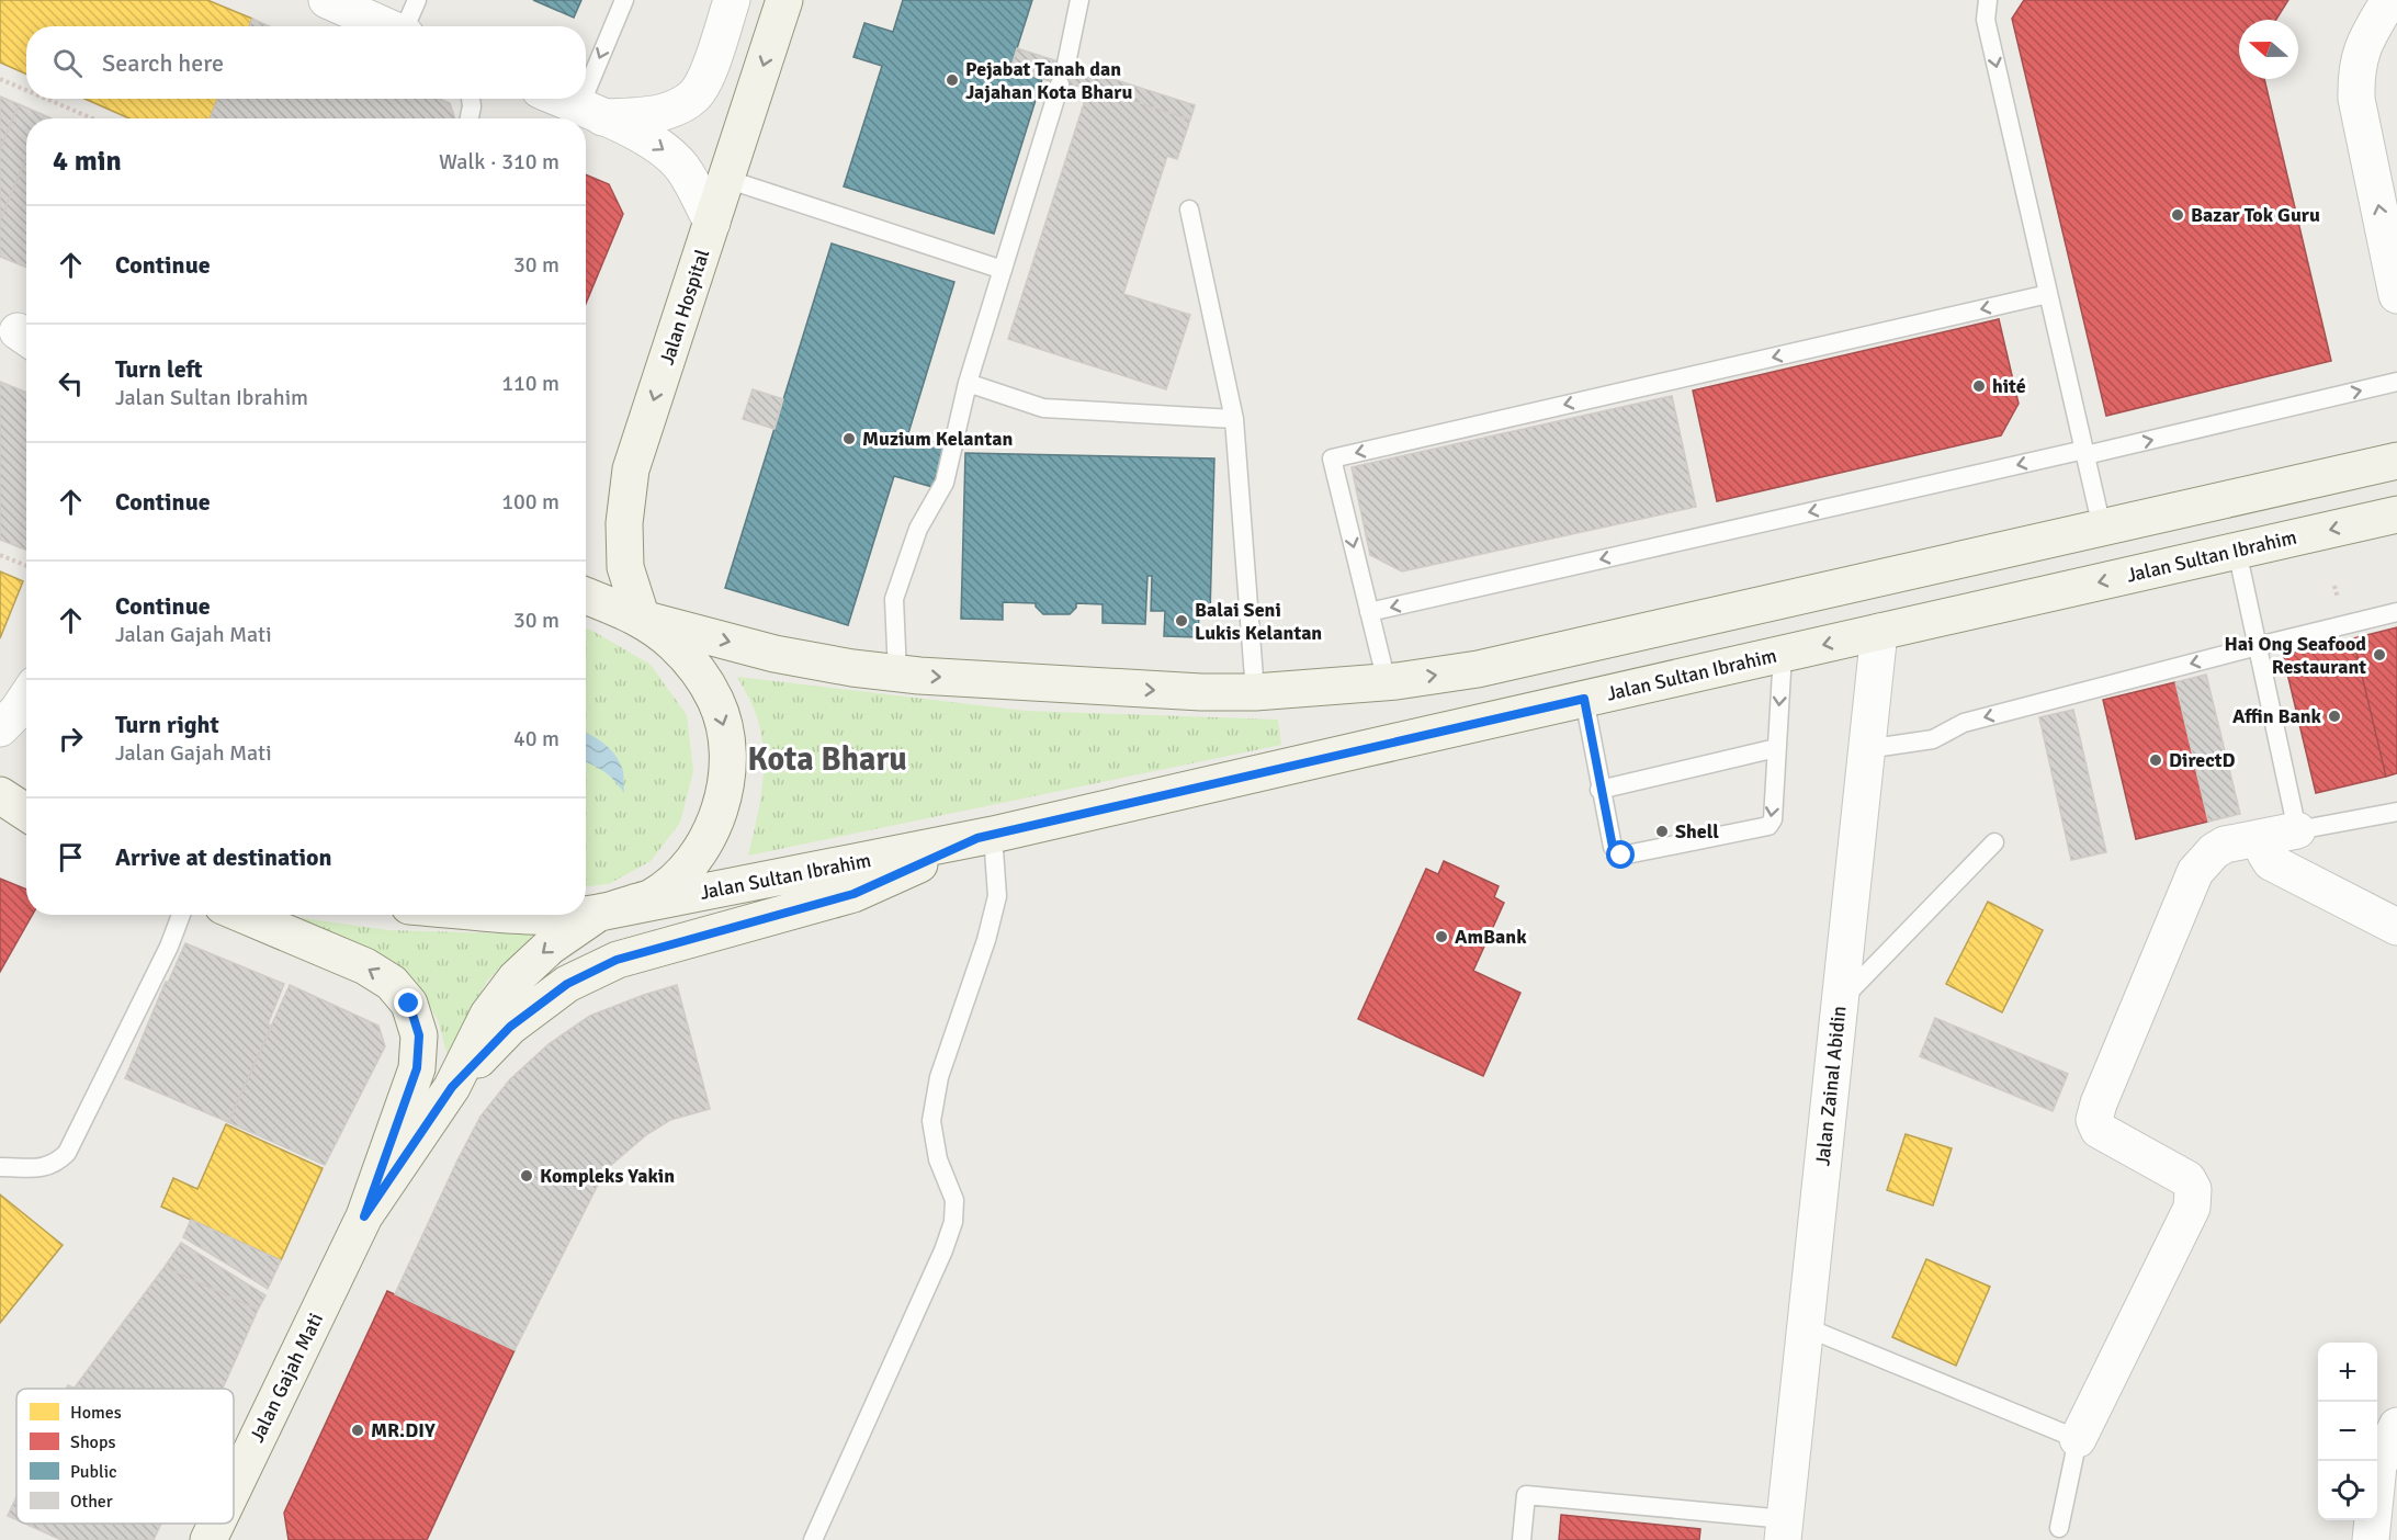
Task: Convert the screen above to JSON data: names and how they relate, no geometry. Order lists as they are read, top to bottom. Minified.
{"streets":{"main road":["Jalan Hospital","Jalan Sultan Ibrahim","Jalan Gajah Mati"],"street":["Jalan Zainal Abidin"]},"crossings":[["Jalan Sultan Ibrahim","Jalan Zainal Abidin"],["Jalan Sultan Ibrahim","Jalan Gajah Mati"]],"one_way":["Jalan Hospital"],"districts":["Kota Bharu"],"places":["Pejabat Tanah dan Jajahan Kota Bharu","Bazar Tok Guru","hité","Muzium Kelantan","Balai Seni Lukis Kelantan","Hai Ong Seafood Restaurant","Affin Bank","DirectD","Shell","AmBank","Kompleks Yakin","MR.DIY"],"legend":["Homes","Shops","Public","Other"],"north":"left","page":{"search":"Search here","heading":["4 min","Walk · 310 m"],"list":[["Continue","30 m"],["Turn left","Jalan Sultan Ibrahim","110 m"],["Continue","100 m"],["Continue","Jalan Gajah Mati","30 m"],["Turn right","Jalan Gajah Mati","40 m"],"Arrive at destination"],"map_buttons":["+","−"]}}
